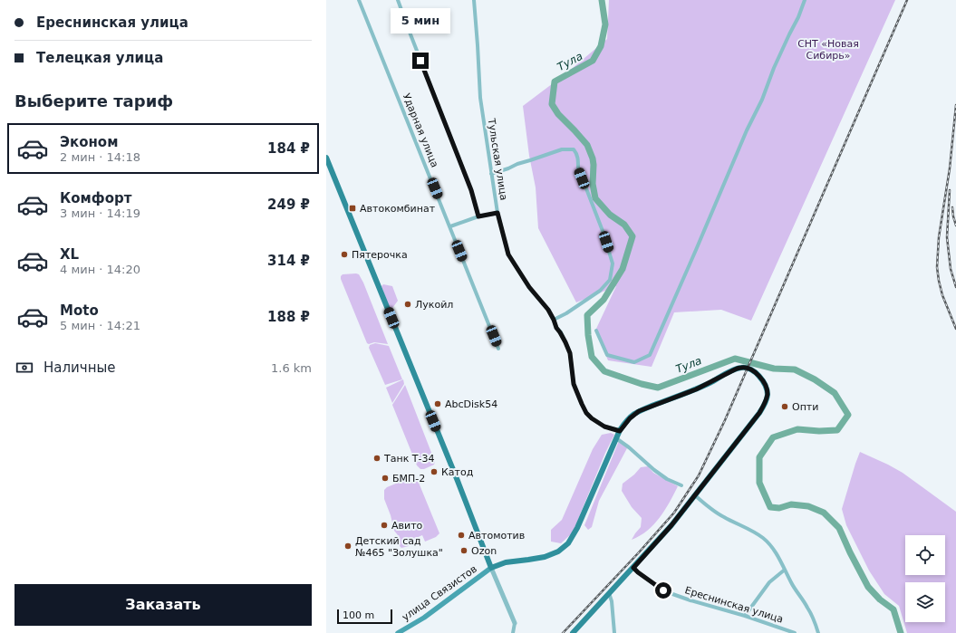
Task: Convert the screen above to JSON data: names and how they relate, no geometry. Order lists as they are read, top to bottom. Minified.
{"streets":{"main road":["улица Связистов"],"street":["Ударная улица","Тульская улица","Ереснинская улица"]},"water":["Тула"],"parks":["СНТ «Новая Сибирь»"],"places":{"transit":["Автокомбинат"],"other":["Пятерочка","Лукойл","AbcDisk54","Опти","Танк Т-34","Катод","БМП-2","Авито","Автомотив","Детский сад №465 \"Золушка\"","Ozon"]},"scale_bar":"100 m","page":{"banner":["Ереснинская улица","Телецкая улица"],"bubble":"5 мин","heading":"Выберите тариф","list":[{"name":"Эконом","note":"2 мин · 14:18","value":"184 ₽"},{"name":"Комфорт","note":"3 мин · 14:19","value":"249 ₽"},{"name":"XL","note":"4 мин · 14:20","value":"314 ₽"},{"name":"Moto","note":"5 мин · 14:21","value":"188 ₽"}],"pay":["Наличные","1.6 km"],"buttons":"Заказать","scale":"100 m"}}
